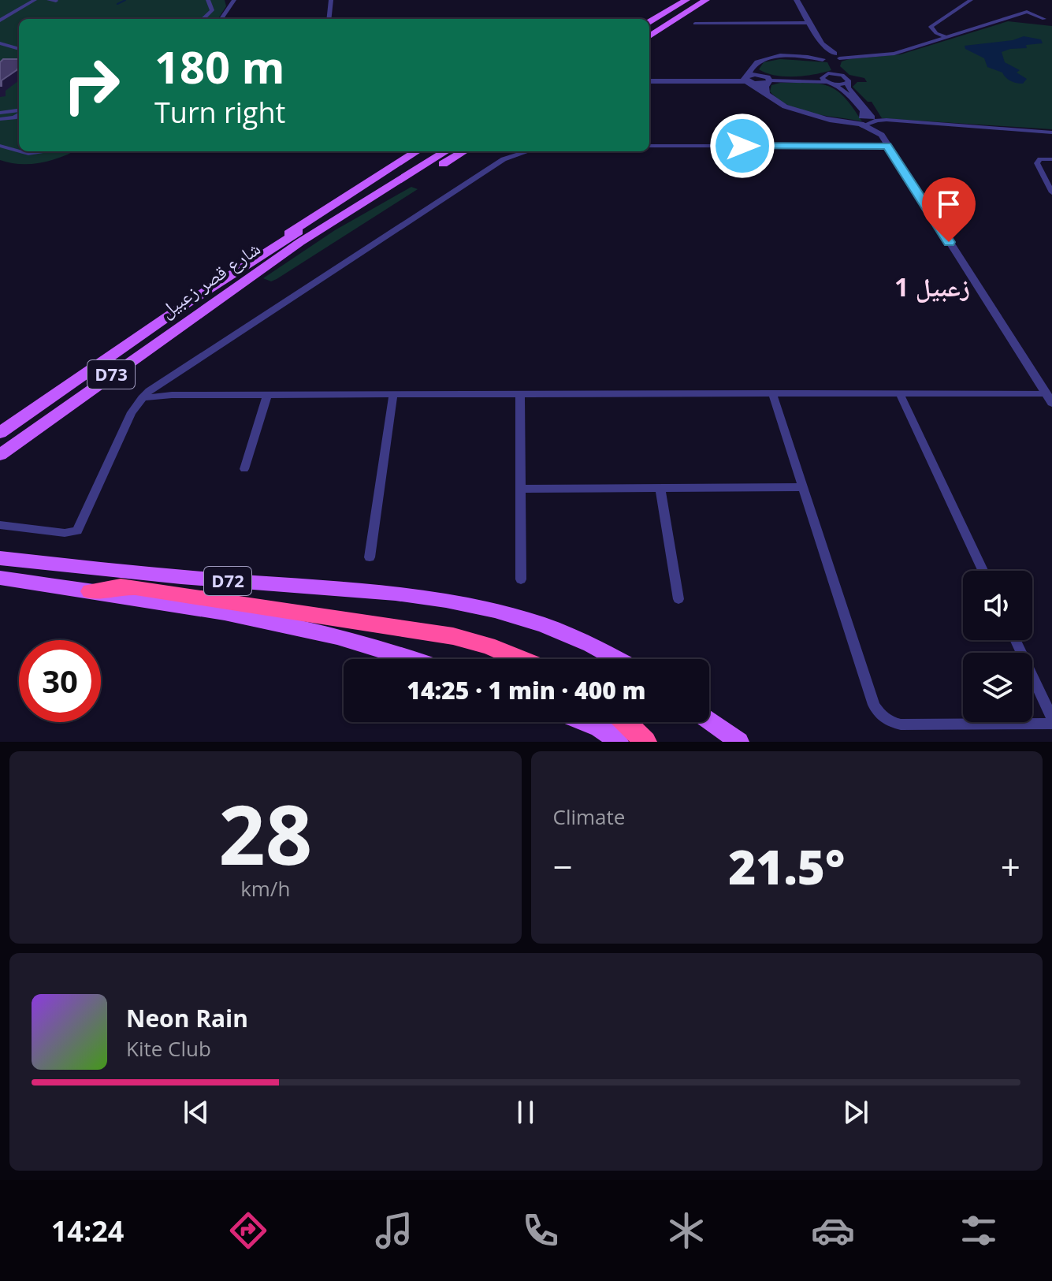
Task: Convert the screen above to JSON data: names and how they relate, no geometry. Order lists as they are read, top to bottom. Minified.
{"streets":{"main road":["شارع قصر زعبيل","D73","D72"]},"districts":["زعبيل 1"],"page":{"turn":["180 m","Turn right"],"limit":"30","trip":"14:25 · 1 min · 400 m","tile":[["28","km/h"],"Climate"],"heat":["−","21.5°","+"],"song":["Neon Rain","Kite Club"],"tabs":"14:24"}}
